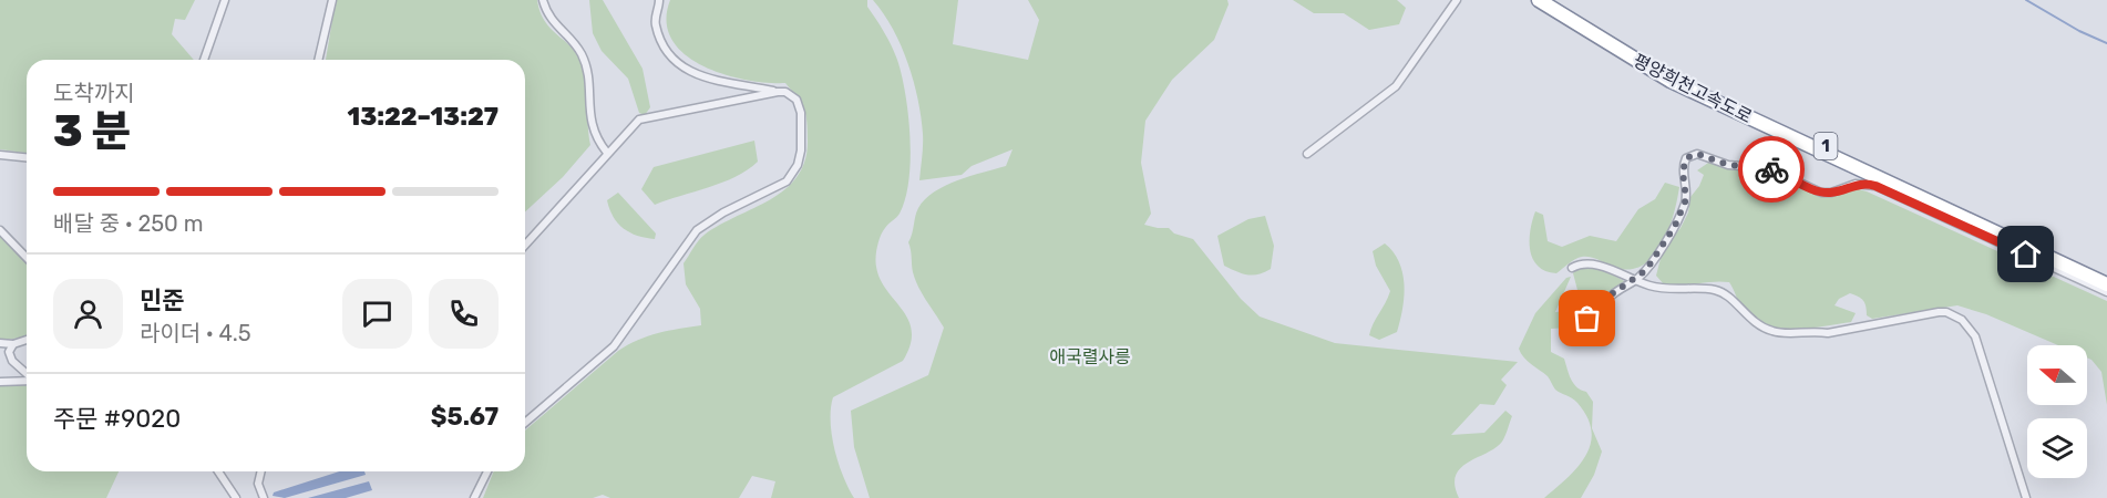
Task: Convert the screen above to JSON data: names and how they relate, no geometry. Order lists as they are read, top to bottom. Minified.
{"streets":{"highway":["평양희천고속도로","1"]},"parks":["애국렬사릉"],"north":"left","page":{"heading":["3 분","도착까지","13:22–13:27"],"panel":["민준","라이더 · 4.5","주문 #9020","$5.67"],"bar":"배달 중 · 250 m"}}
